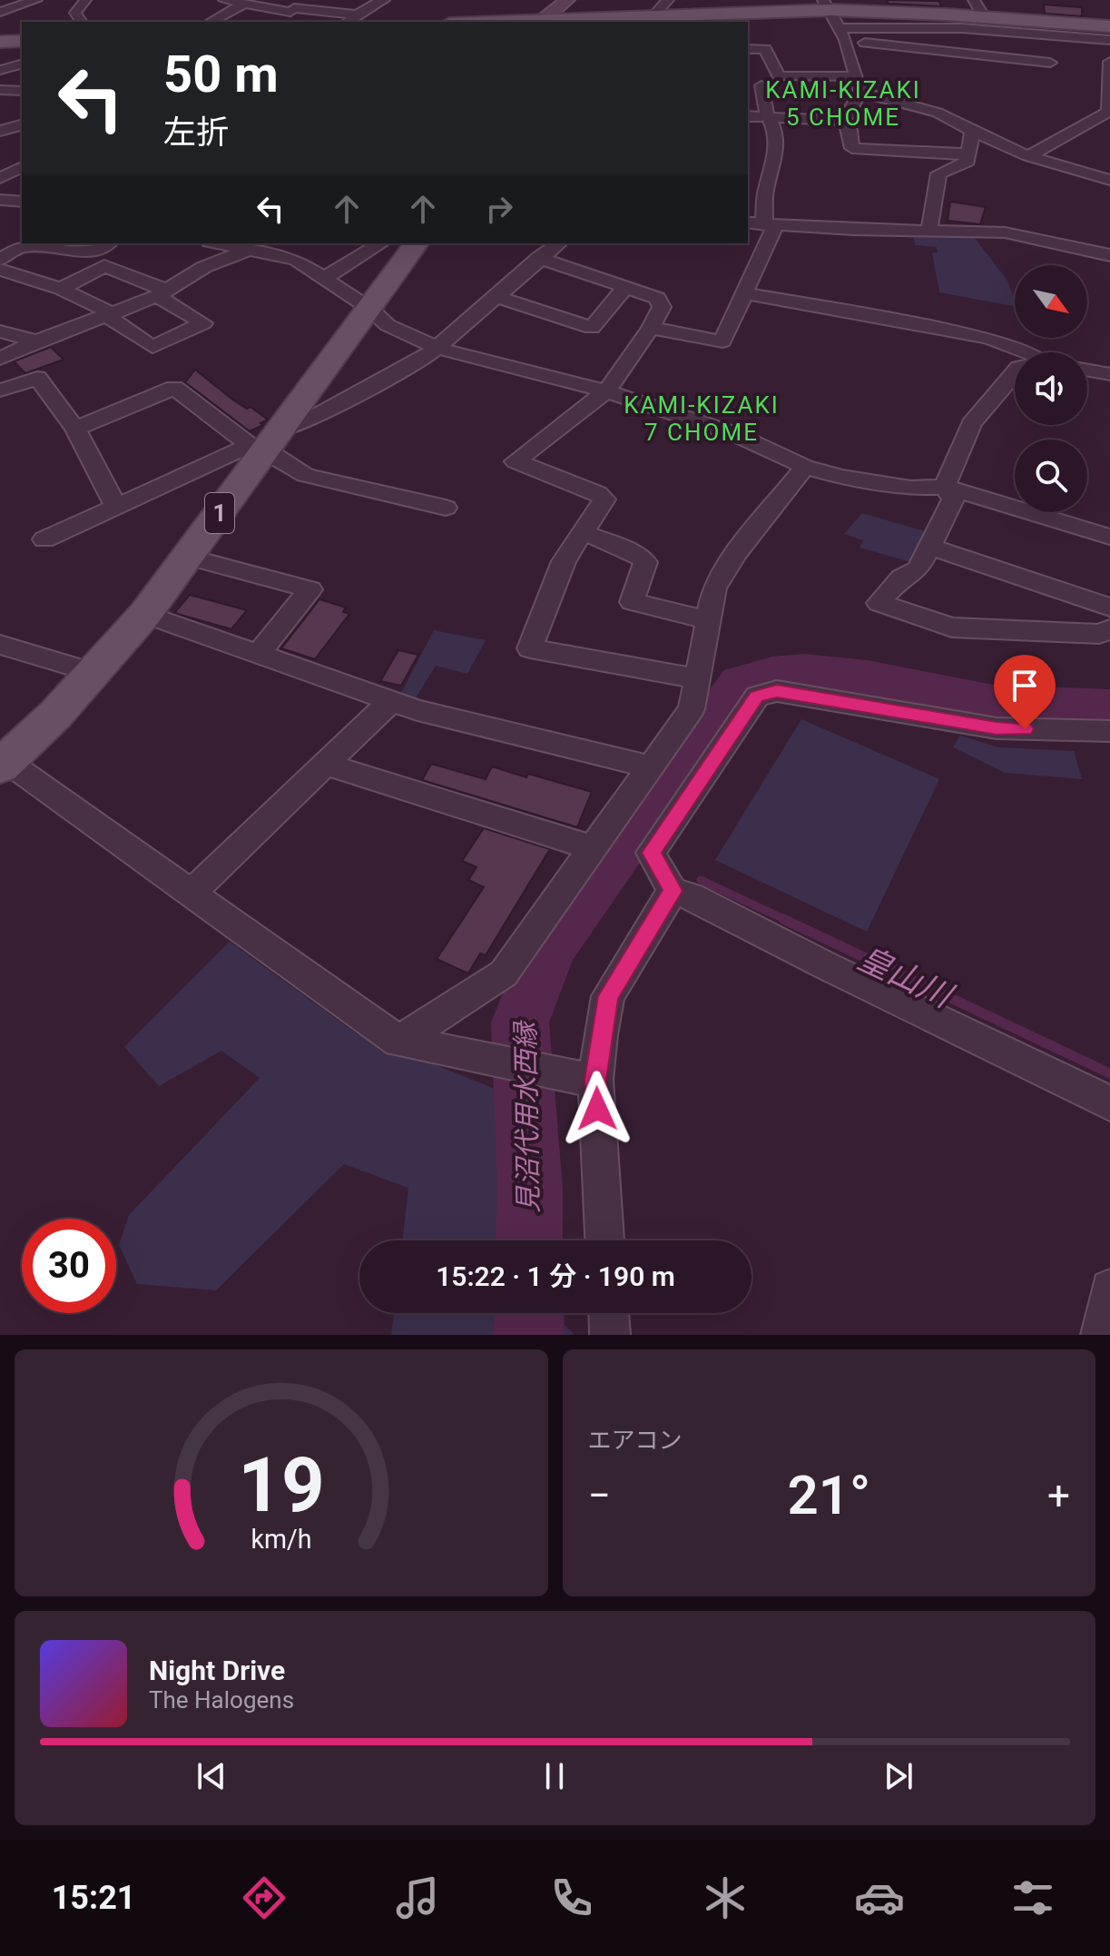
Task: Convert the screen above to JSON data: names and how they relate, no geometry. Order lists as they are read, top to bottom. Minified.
{"streets":{"main road":["1"]},"districts":["KAMI-KIZAKI 5 CHOME","KAMI-KIZAKI 7 CHOME"],"water":["皇山川","見沼代用水西縁"],"north":"bottom right","page":{"turn":["50 m","左折"],"limit":"30","trip":"15:22 · 1 分 · 190 m","tile":"エアコン","heat":["−","21°","+"],"song":["Night Drive","The Halogens"],"tabs":"15:21","gauge":["19","km/h"]}}
